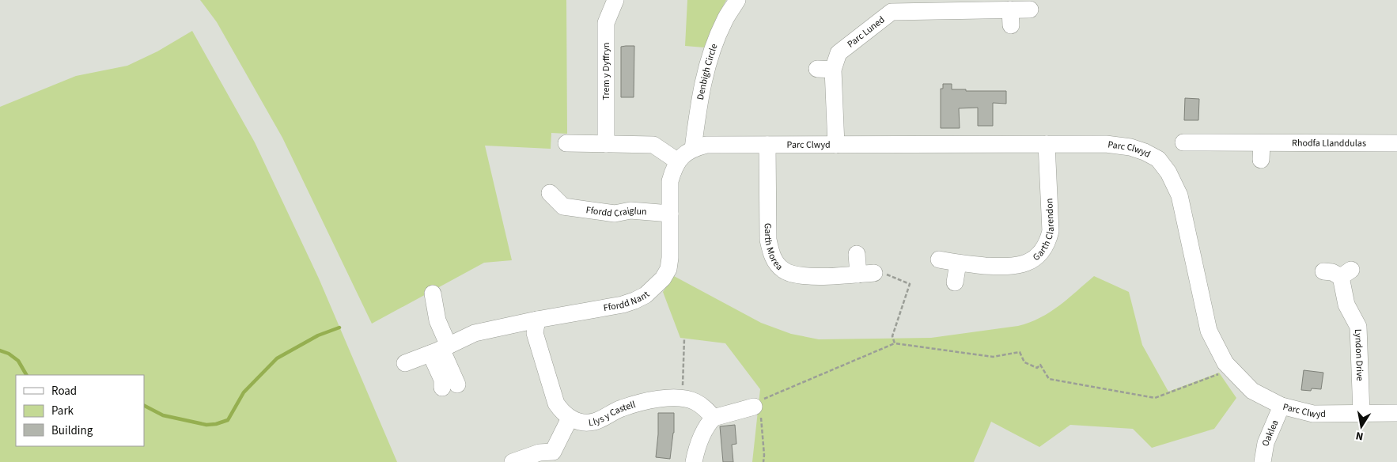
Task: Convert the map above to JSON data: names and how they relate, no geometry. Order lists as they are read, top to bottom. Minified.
{"streets":{"street":["Parc Luned","Trem y Dyffryn","Denbigh Circle","Rhodfa Llanddulas","Parc Clwyd","Ffordd Craiglun","Garth Clarendon","Garth Morea","Ffordd Nant","Lyndon Drive","Llys y Castell","Oaklea"]},"crossings":[["Parc Luned","Parc Clwyd"],["Denbigh Circle","Parc Clwyd"],["Denbigh Circle","Ffordd Nant"],["Parc Clwyd","Garth Clarendon"],["Parc Clwyd","Garth Morea"],["Parc Clwyd","Ffordd Nant"],["Parc Clwyd","Lyndon Drive"],["Parc Clwyd","Oaklea"],["Ffordd Craiglun","Ffordd Nant"]],"legend":["Road","Park","Building"],"north":"bottom"}
